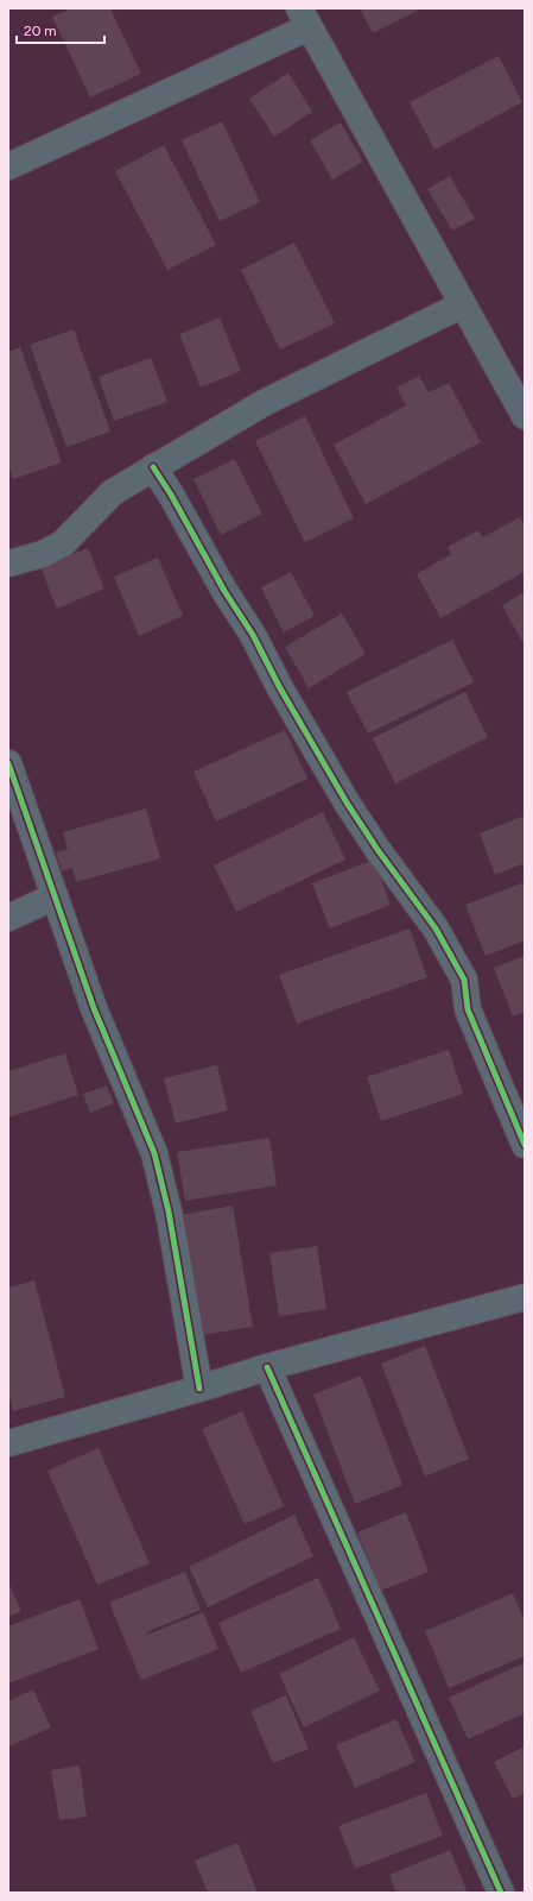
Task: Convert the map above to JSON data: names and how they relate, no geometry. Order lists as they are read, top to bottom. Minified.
{"scale_bar":"20 m"}
